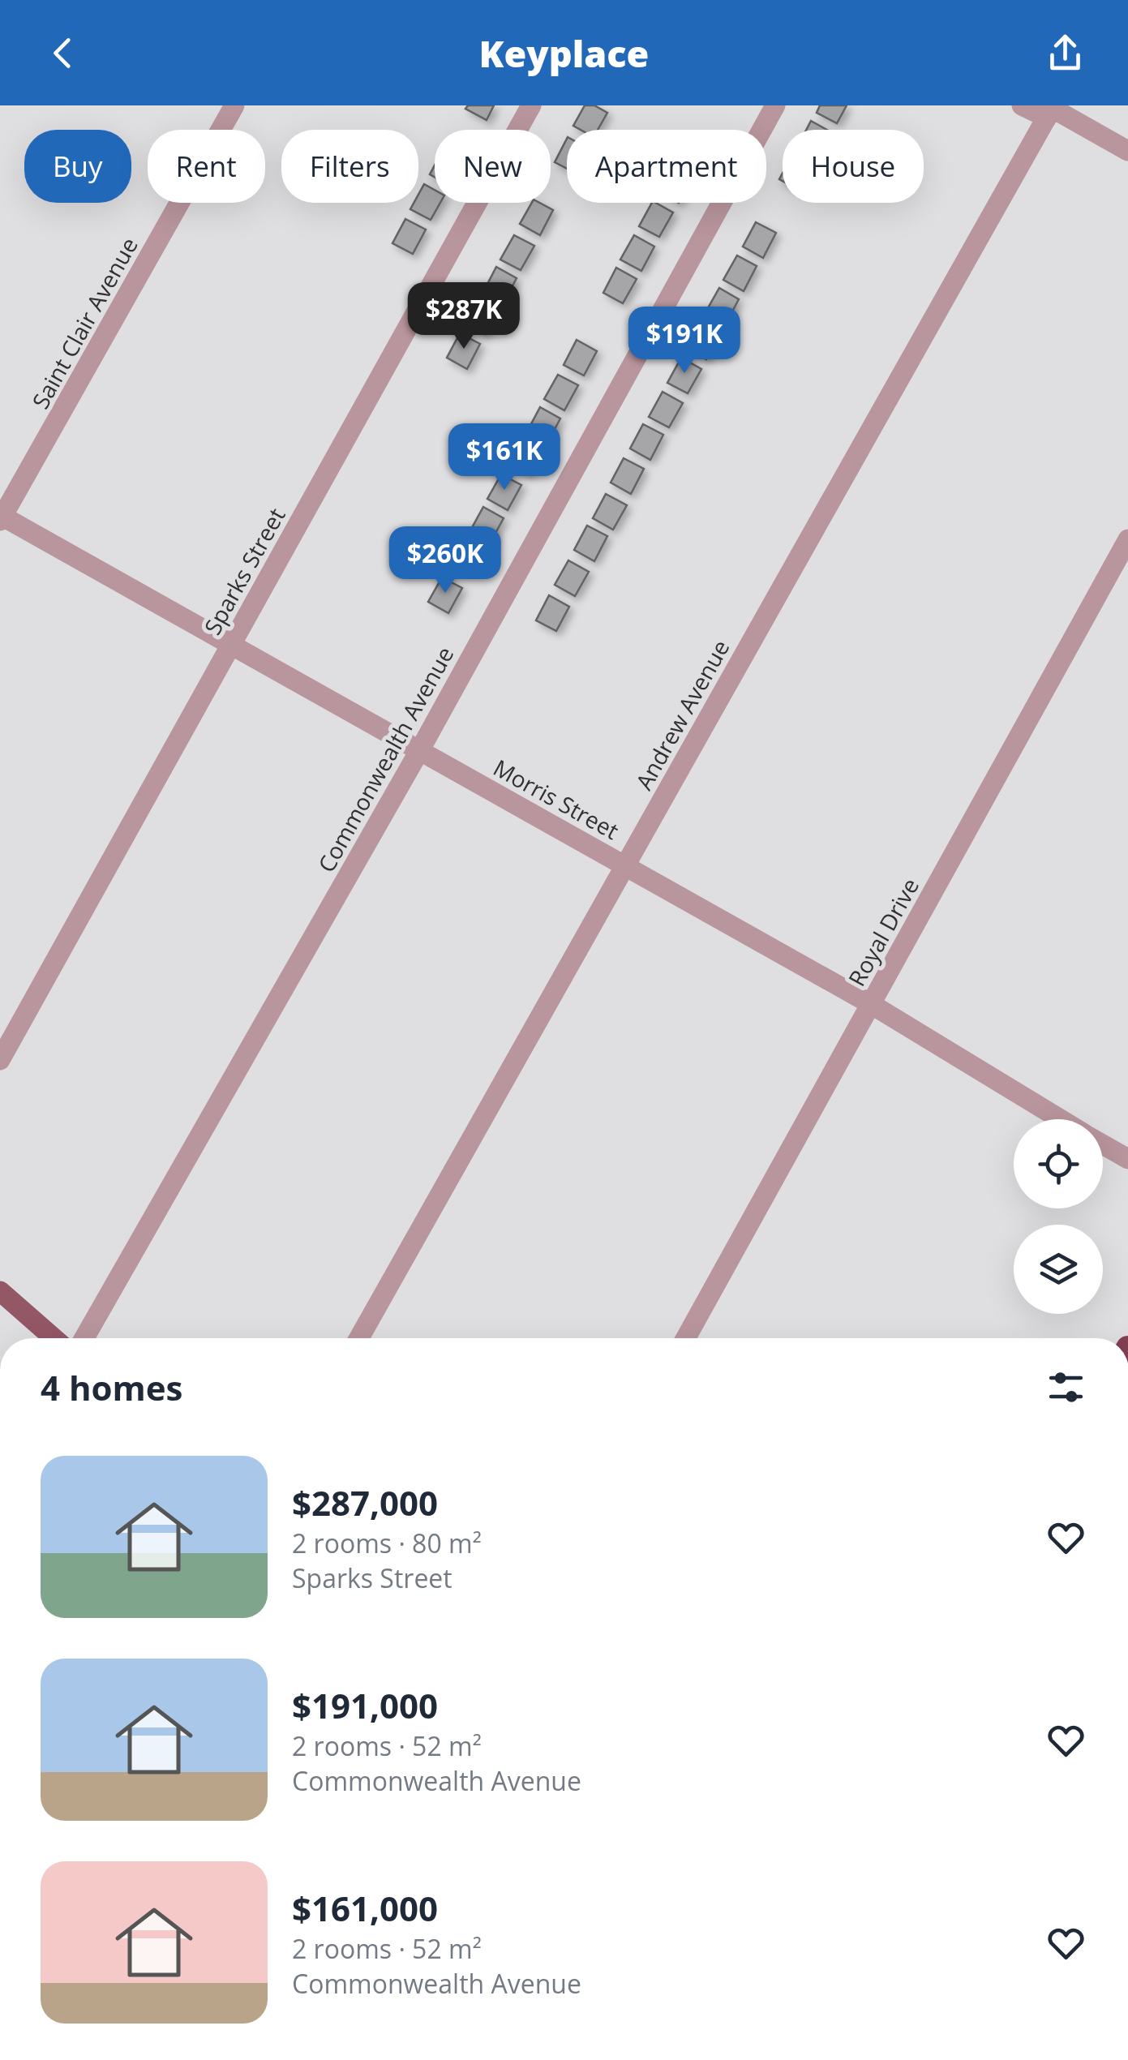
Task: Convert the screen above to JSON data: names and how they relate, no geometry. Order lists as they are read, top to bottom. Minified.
{"streets":{"street":["Saint Clair Avenue","Sparks Street","Andrew Avenue","Commonwealth Avenue","Morris Street","Royal Drive"]},"crossings":[["Saint Clair Avenue","Morris Street"],["Sparks Street","Morris Street"],["Andrew Avenue","Morris Street"],["Commonwealth Avenue","Morris Street"],["Morris Street","Royal Drive"]],"page":{"header":"Keyplace","chip":["Buy","Rent","Filters","New","Apartment","House"],"price":["$287K","$191K","$161K","$260K"],"heading":"4 homes","list":[{"name":"$287,000","note":"2 rooms · 80 m² · Sparks Street"},{"name":"$191,000","note":"2 rooms · 52 m² · Commonwealth Avenue"},{"name":"$161,000","note":"2 rooms · 52 m² · Commonwealth Avenue"}]}}
